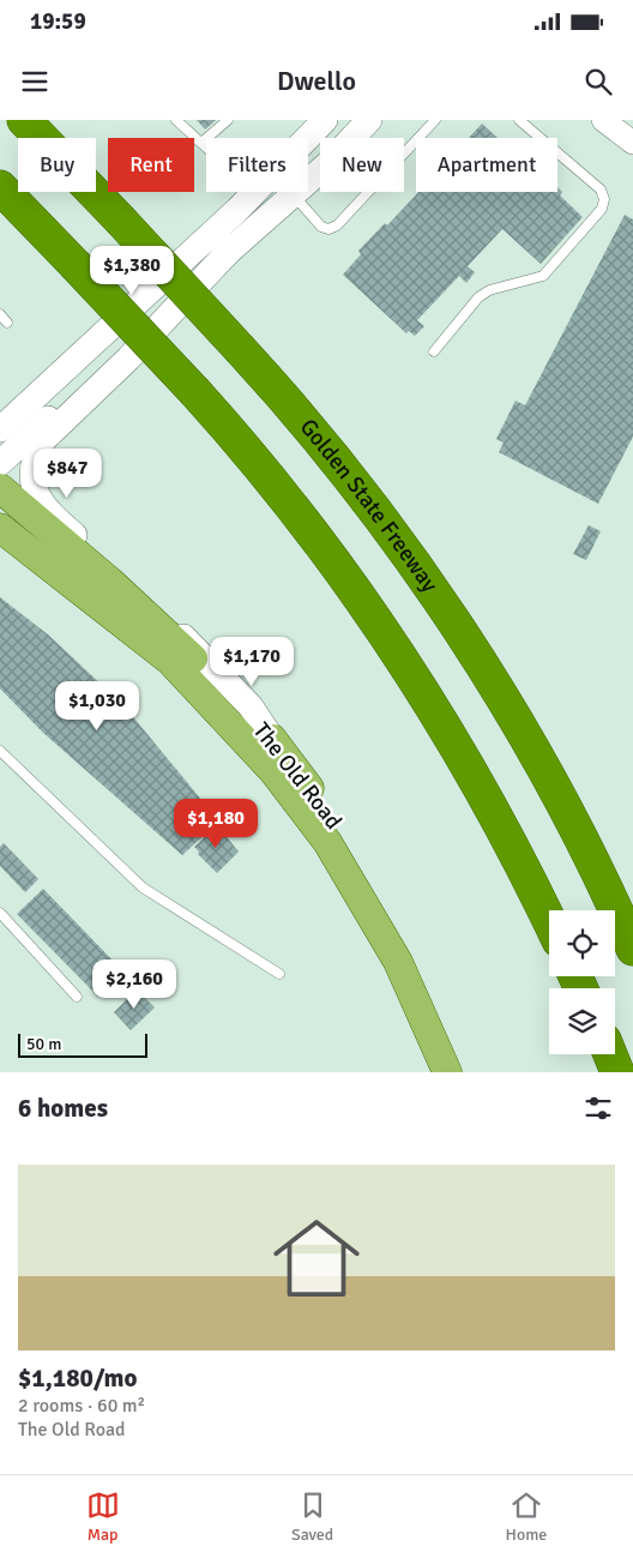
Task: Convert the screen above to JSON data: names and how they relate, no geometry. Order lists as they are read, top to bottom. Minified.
{"streets":{"highway":["Golden State Freeway"],"main road":["The Old Road"]},"scale_bar":"50 m","page":{"status":"19:59","header":"Dwello","chip":["Buy","Rent","Filters","New","Apartment"],"price":["$1,380","$847","$1,170","$1,030","$1,180","$2,160"],"scale":"50 m","heading":"6 homes","list":[{"name":"$1,180/mo","note":"2 rooms · 60 m² · The Old Road"}],"tabs":["Map","Saved","Home"]}}
